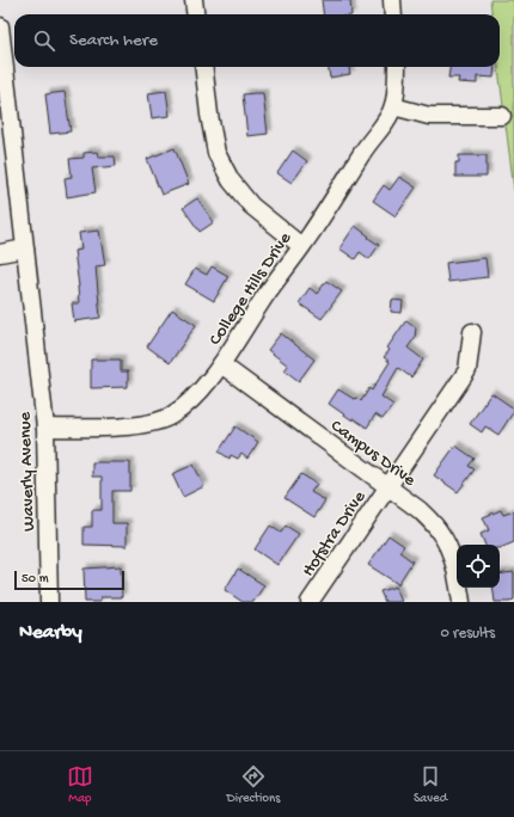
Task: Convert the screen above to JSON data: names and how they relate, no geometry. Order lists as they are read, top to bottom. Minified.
{"streets":{"street":["College Hills Drive","Campus Drive","Waverly Avenue","Hofstra Drive"]},"crossings":[["College Hills Drive","Campus Drive"],["College Hills Drive","Waverly Avenue"],["Campus Drive","Hofstra Drive"]],"scale_bar":"50 m","page":{"search":"Search here","scale":"50 m","heading":["Nearby","0 results"],"nav":["Map","Directions","Saved"]}}
